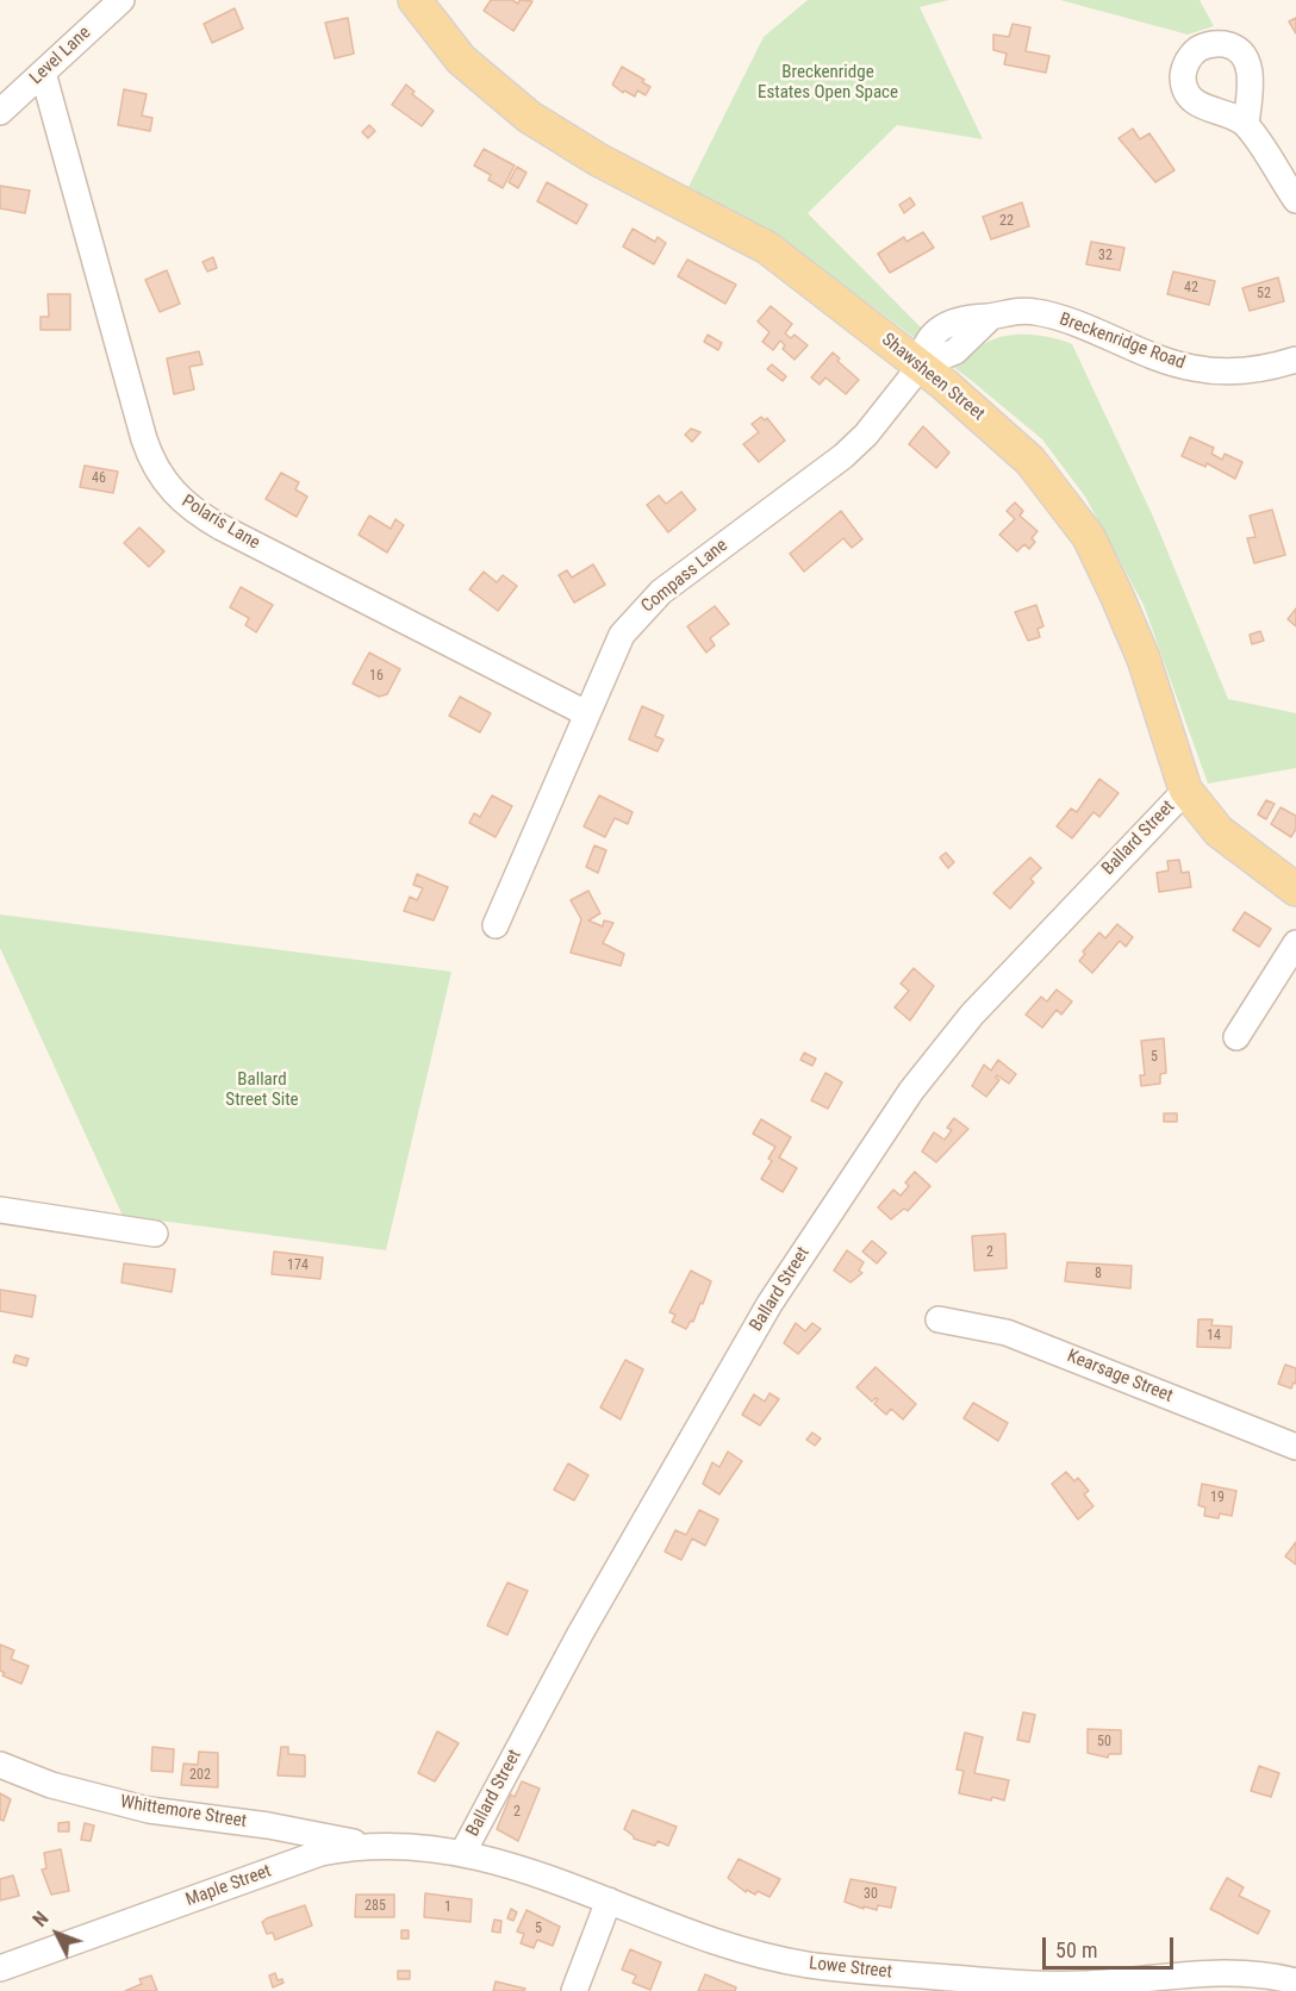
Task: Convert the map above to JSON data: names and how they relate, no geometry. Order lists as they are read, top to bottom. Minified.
{"streets":{"main road":["Shawsheen Street"],"street":["Level Lane","Breckenridge Road","Polaris Lane","Compass Lane","Ballard Street","Kearsage Street","Whittemore Street","Maple Street","Lowe Street"]},"crossings":[["Level Lane","Polaris Lane"],["Breckenridge Road","Shawsheen Street"],["Breckenridge Road","Compass Lane"],["Shawsheen Street","Compass Lane"],["Shawsheen Street","Ballard Street"],["Polaris Lane","Compass Lane"],["Ballard Street","Maple Street"],["Ballard Street","Lowe Street"],["Whittemore Street","Maple Street"],["Maple Street","Lowe Street"]],"parks":["Breckenridge Estates Open Space","Ballard Street Site"],"house_numbers":["22","32","42","52","46","16","5","2","174","8","14","19","50","202","2","30","285","1","5"],"scale_bar":"50 m","north":"top left"}
